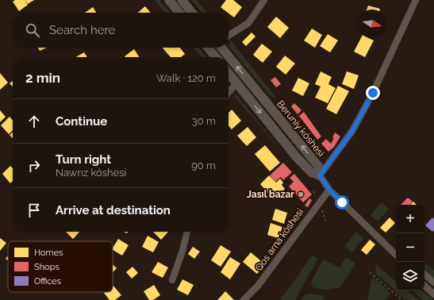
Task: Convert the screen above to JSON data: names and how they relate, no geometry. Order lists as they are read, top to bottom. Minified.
{"streets":{"street":["Beruniy kóshesi","Qos arna kóshesi"]},"places":["Jasıl bazar"],"legend":["Homes","Shops","Offices"],"north":"right","page":{"search":"Search here","heading":["2 min","Walk · 120 m"],"list":[["Continue","30 m"],["Turn right","Nawrız kóshesi","90 m"],"Arrive at destination"],"map_buttons":["+","−"]}}
